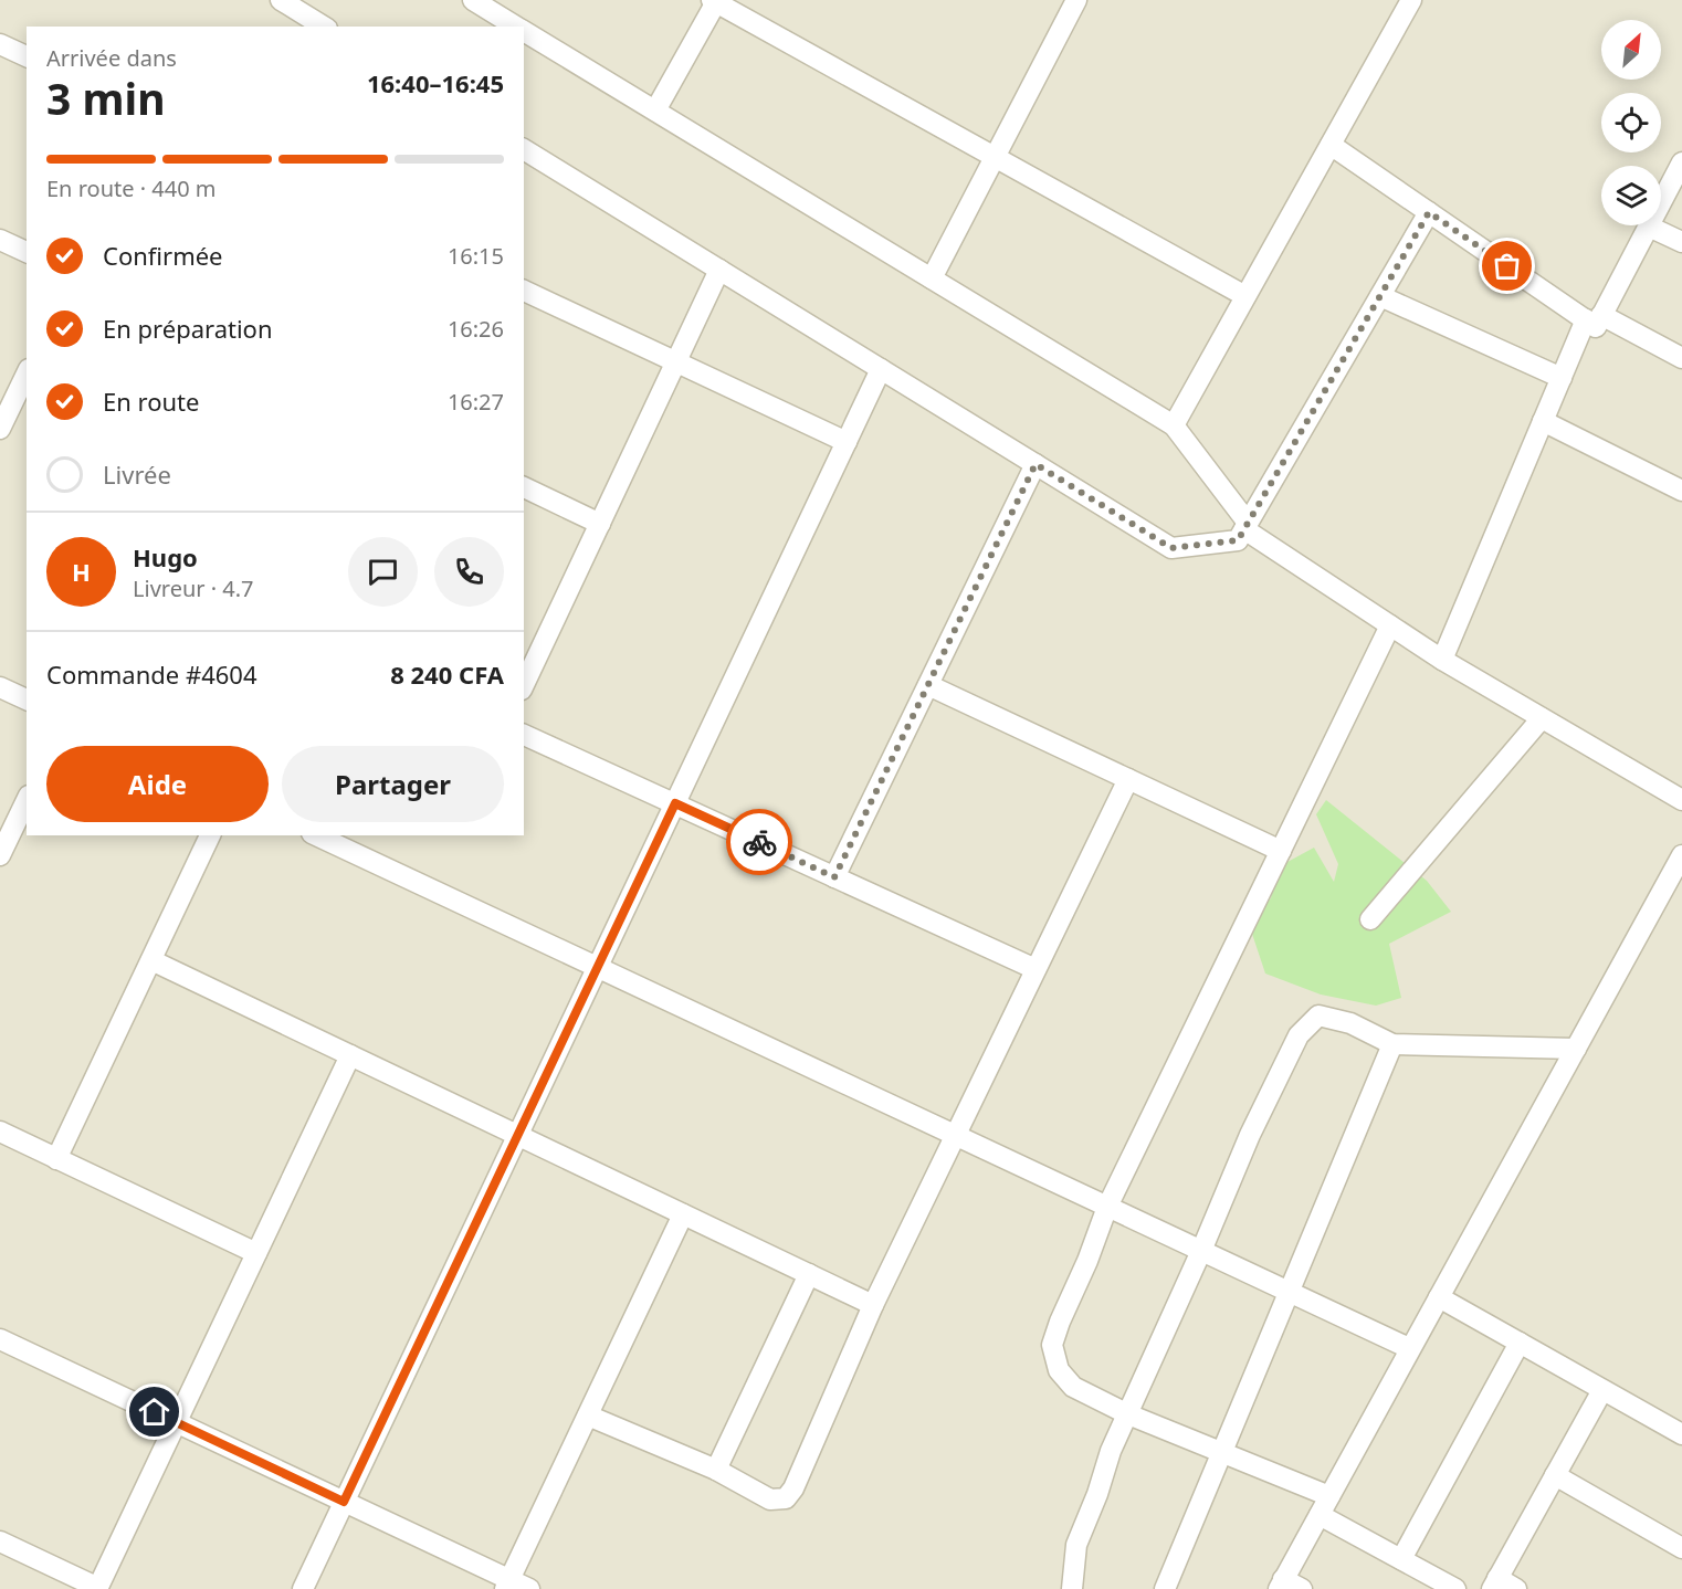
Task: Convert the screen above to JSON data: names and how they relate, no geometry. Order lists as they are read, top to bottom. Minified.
{"north":"top right","page":{"heading":["3 min","Arrivée dans","16:40–16:45"],"panel":["Hugo","Livreur · 4.7","Commande #4604","8 240 CFA"],"bar":"En route · 440 m","list":[["Confirmée","16:15"],["En préparation","16:26"],["En route","16:27"],"Livrée"],"round":"H","buttons":["Aide","Partager"]}}
